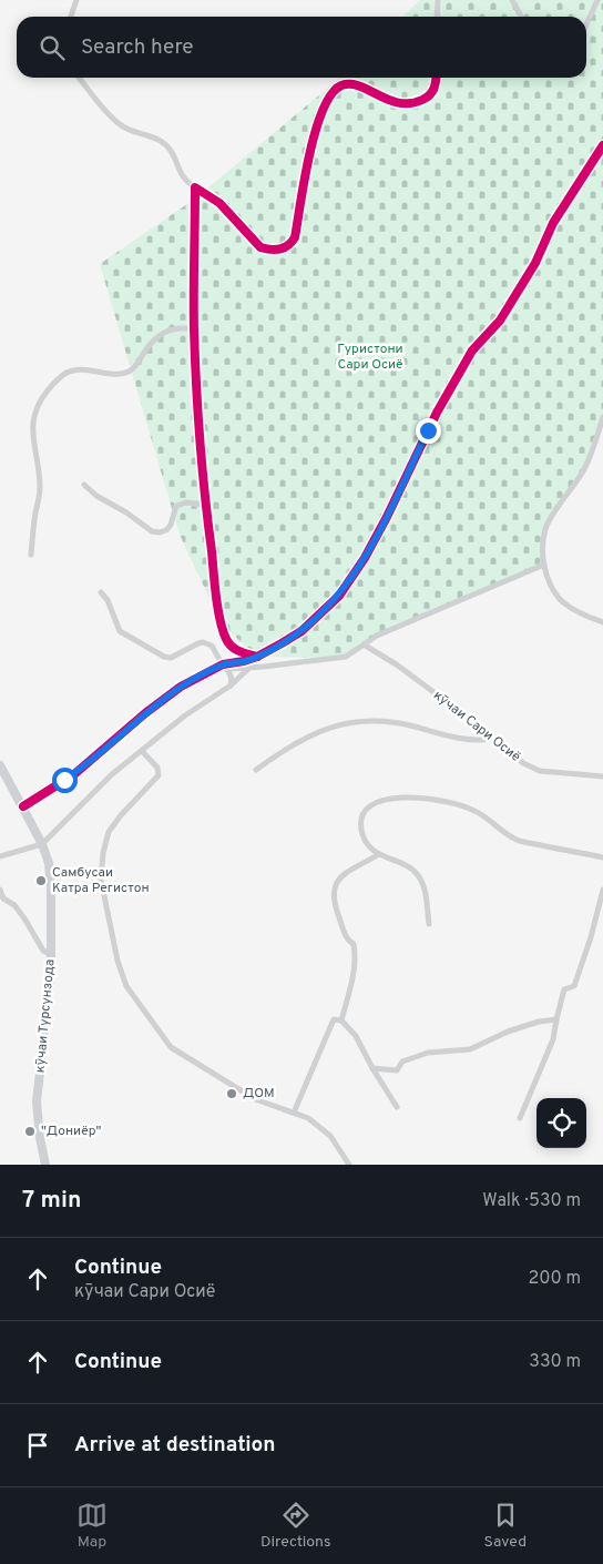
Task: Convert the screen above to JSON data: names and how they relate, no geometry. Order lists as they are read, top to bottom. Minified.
{"streets":{"main road":["кӯчаи Турсунзода"],"street":["кӯчаи Сари Осиё"]},"parks":["Гуристони Сари Осиё"],"places":["Самбусаи Катра Регистон","ДОМ","\"Дониёр\""],"page":{"search":"Search here","heading":["7 min","Walk · 530 m"],"list":[["Continue","кӯчаи Сари Осиё","200 m"],["Continue","330 m"],"Arrive at destination"],"nav":["Map","Directions","Saved"]}}
